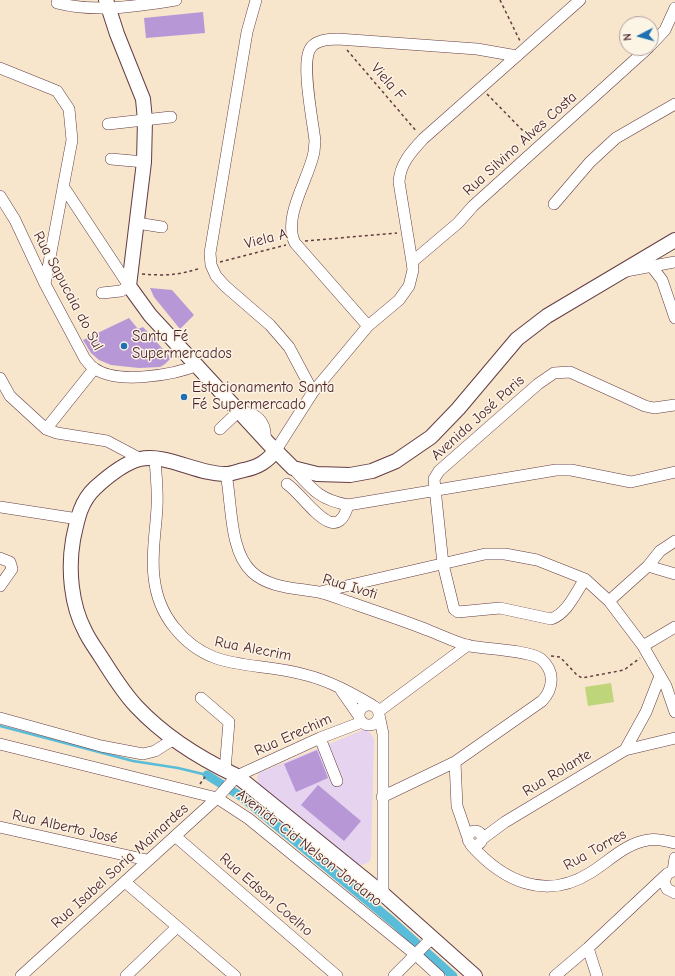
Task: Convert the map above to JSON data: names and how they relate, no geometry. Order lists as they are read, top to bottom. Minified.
{"streets":{"main road":["Avenida Cid Nelson Jordano"],"street":["Rua Silvino Alves Costa","Rua Sapucaia do Sul","Avenida José Paris","Rua Ivoti","Rua Alecrim","Rua Erechim","Rua Rolante","Rua Alberto José","Rua Torres","Rua Isabel Soria Mainardes","Rua Edson Coelho"],"path":["Viela F","Viela A"]},"crossings":[["Rua Erechim","Avenida Cid Nelson Jordano"],["Rua Erechim","Rua Isabel Soria Mainardes"],["Rua Rolante","Rua Torres"],["Rua Alberto José","Rua Isabel Soria Mainardes"],["Avenida Cid Nelson Jordano","Rua Isabel Soria Mainardes"],["Rua Isabel Soria Mainardes","Rua Edson Coelho"]],"places":["Santa Fé Supermercados","Estacionamento Santa Fé Supermercado"],"north":"left"}
